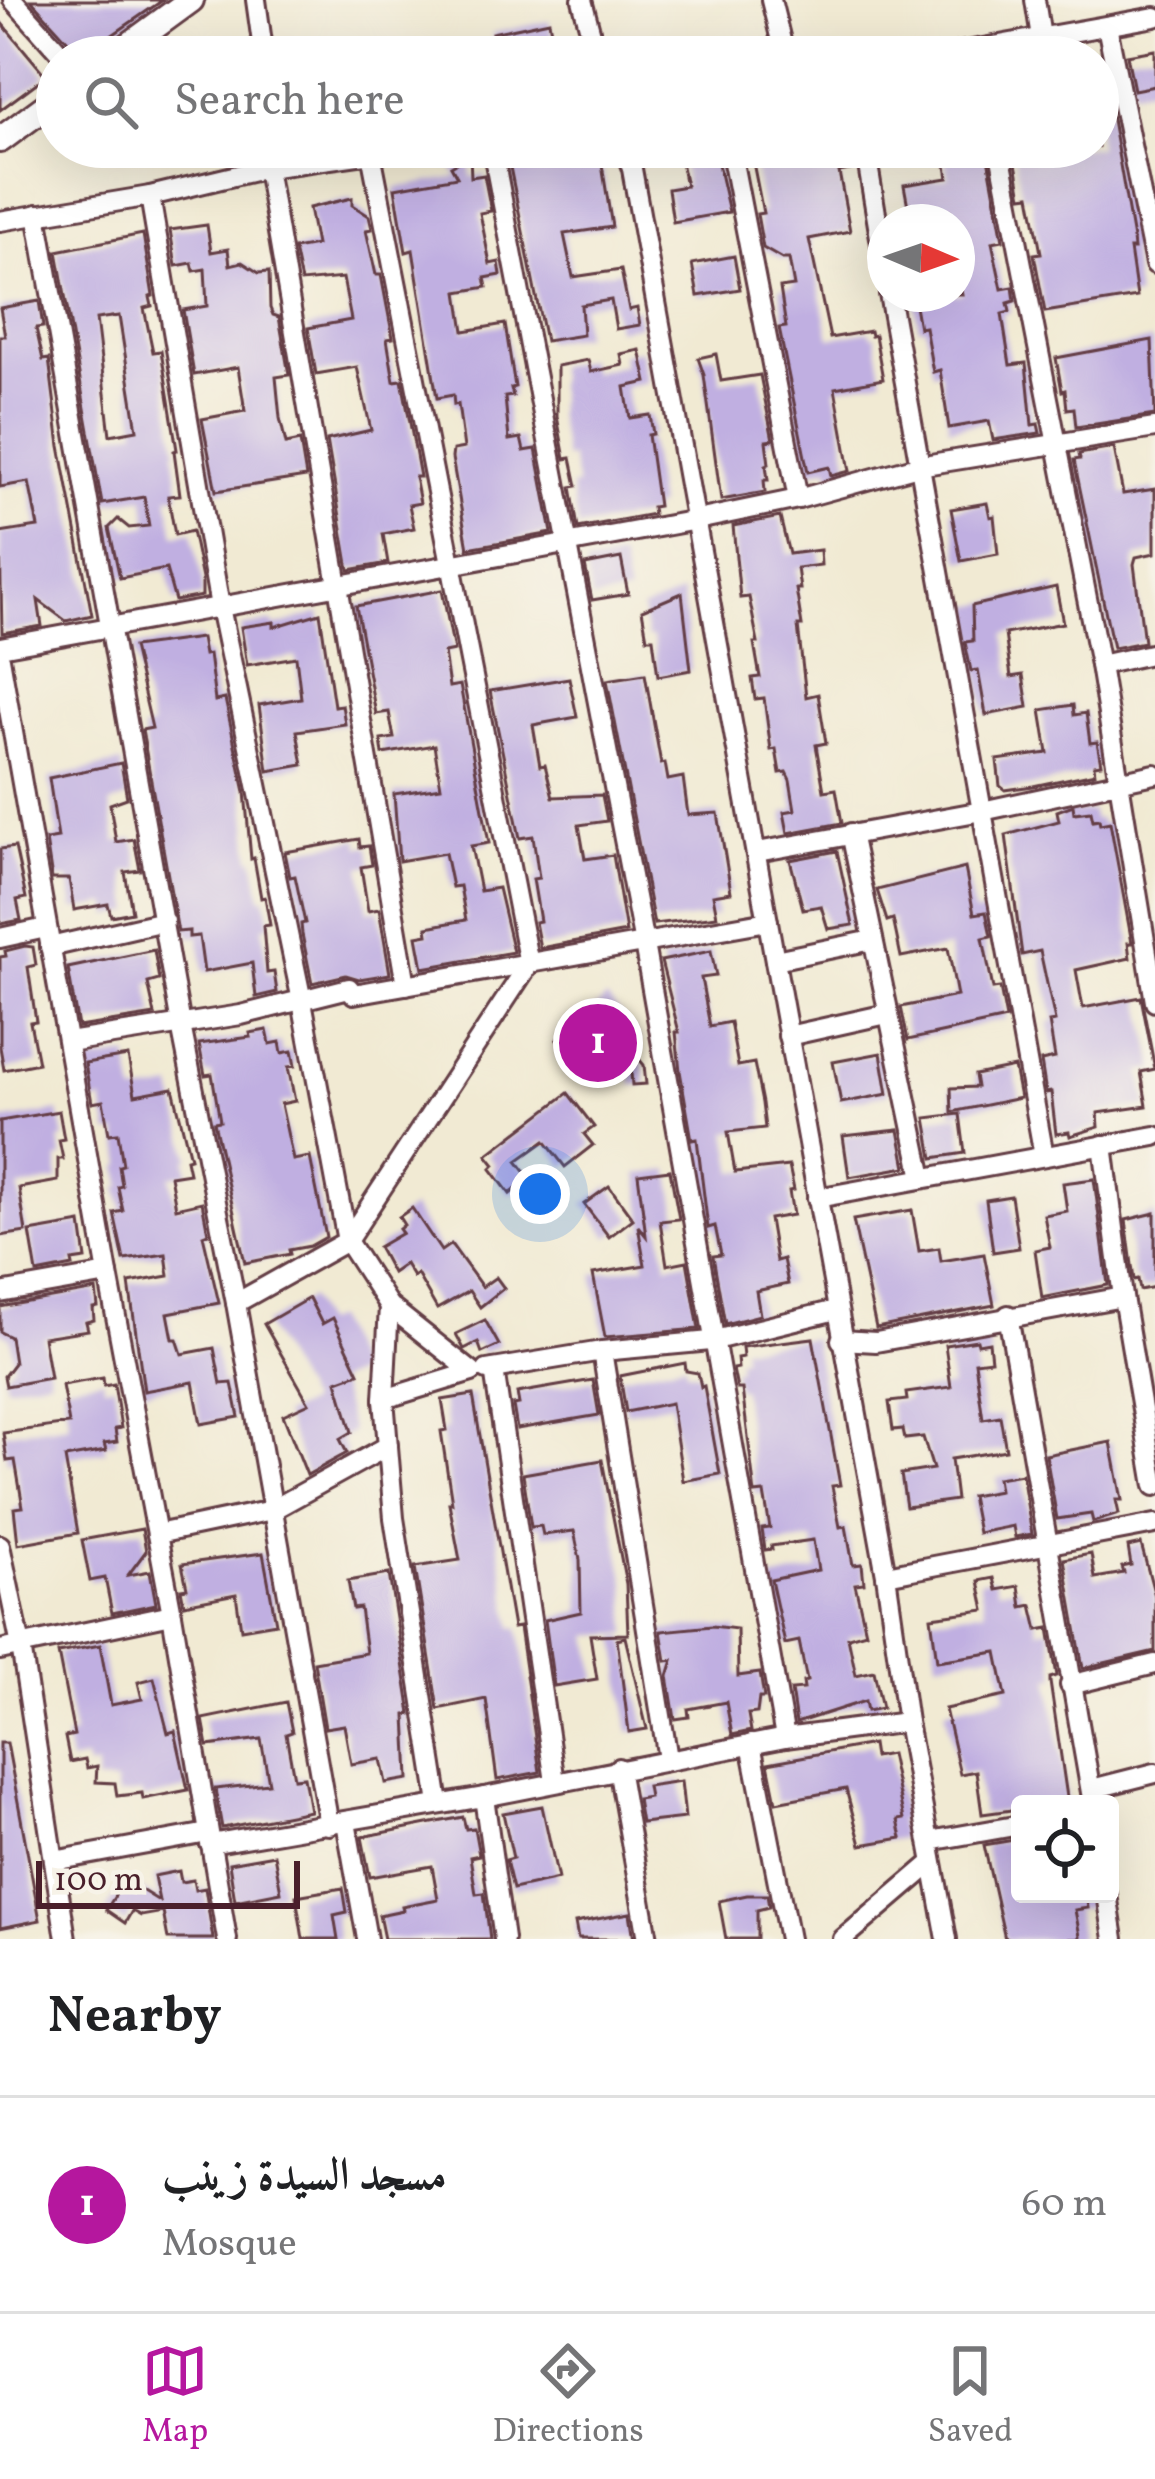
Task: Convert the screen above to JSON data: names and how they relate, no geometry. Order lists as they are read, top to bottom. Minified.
{"scale_bar":"100 m","north":"right","page":{"search":"Search here","pins":"1","scale":"100 m","heading":"Nearby","list":[{"mark":"1","name":"مسجد السيدة زينب","note":"Mosque","value":"60 m"}],"nav":["Map","Directions","Saved"]}}
